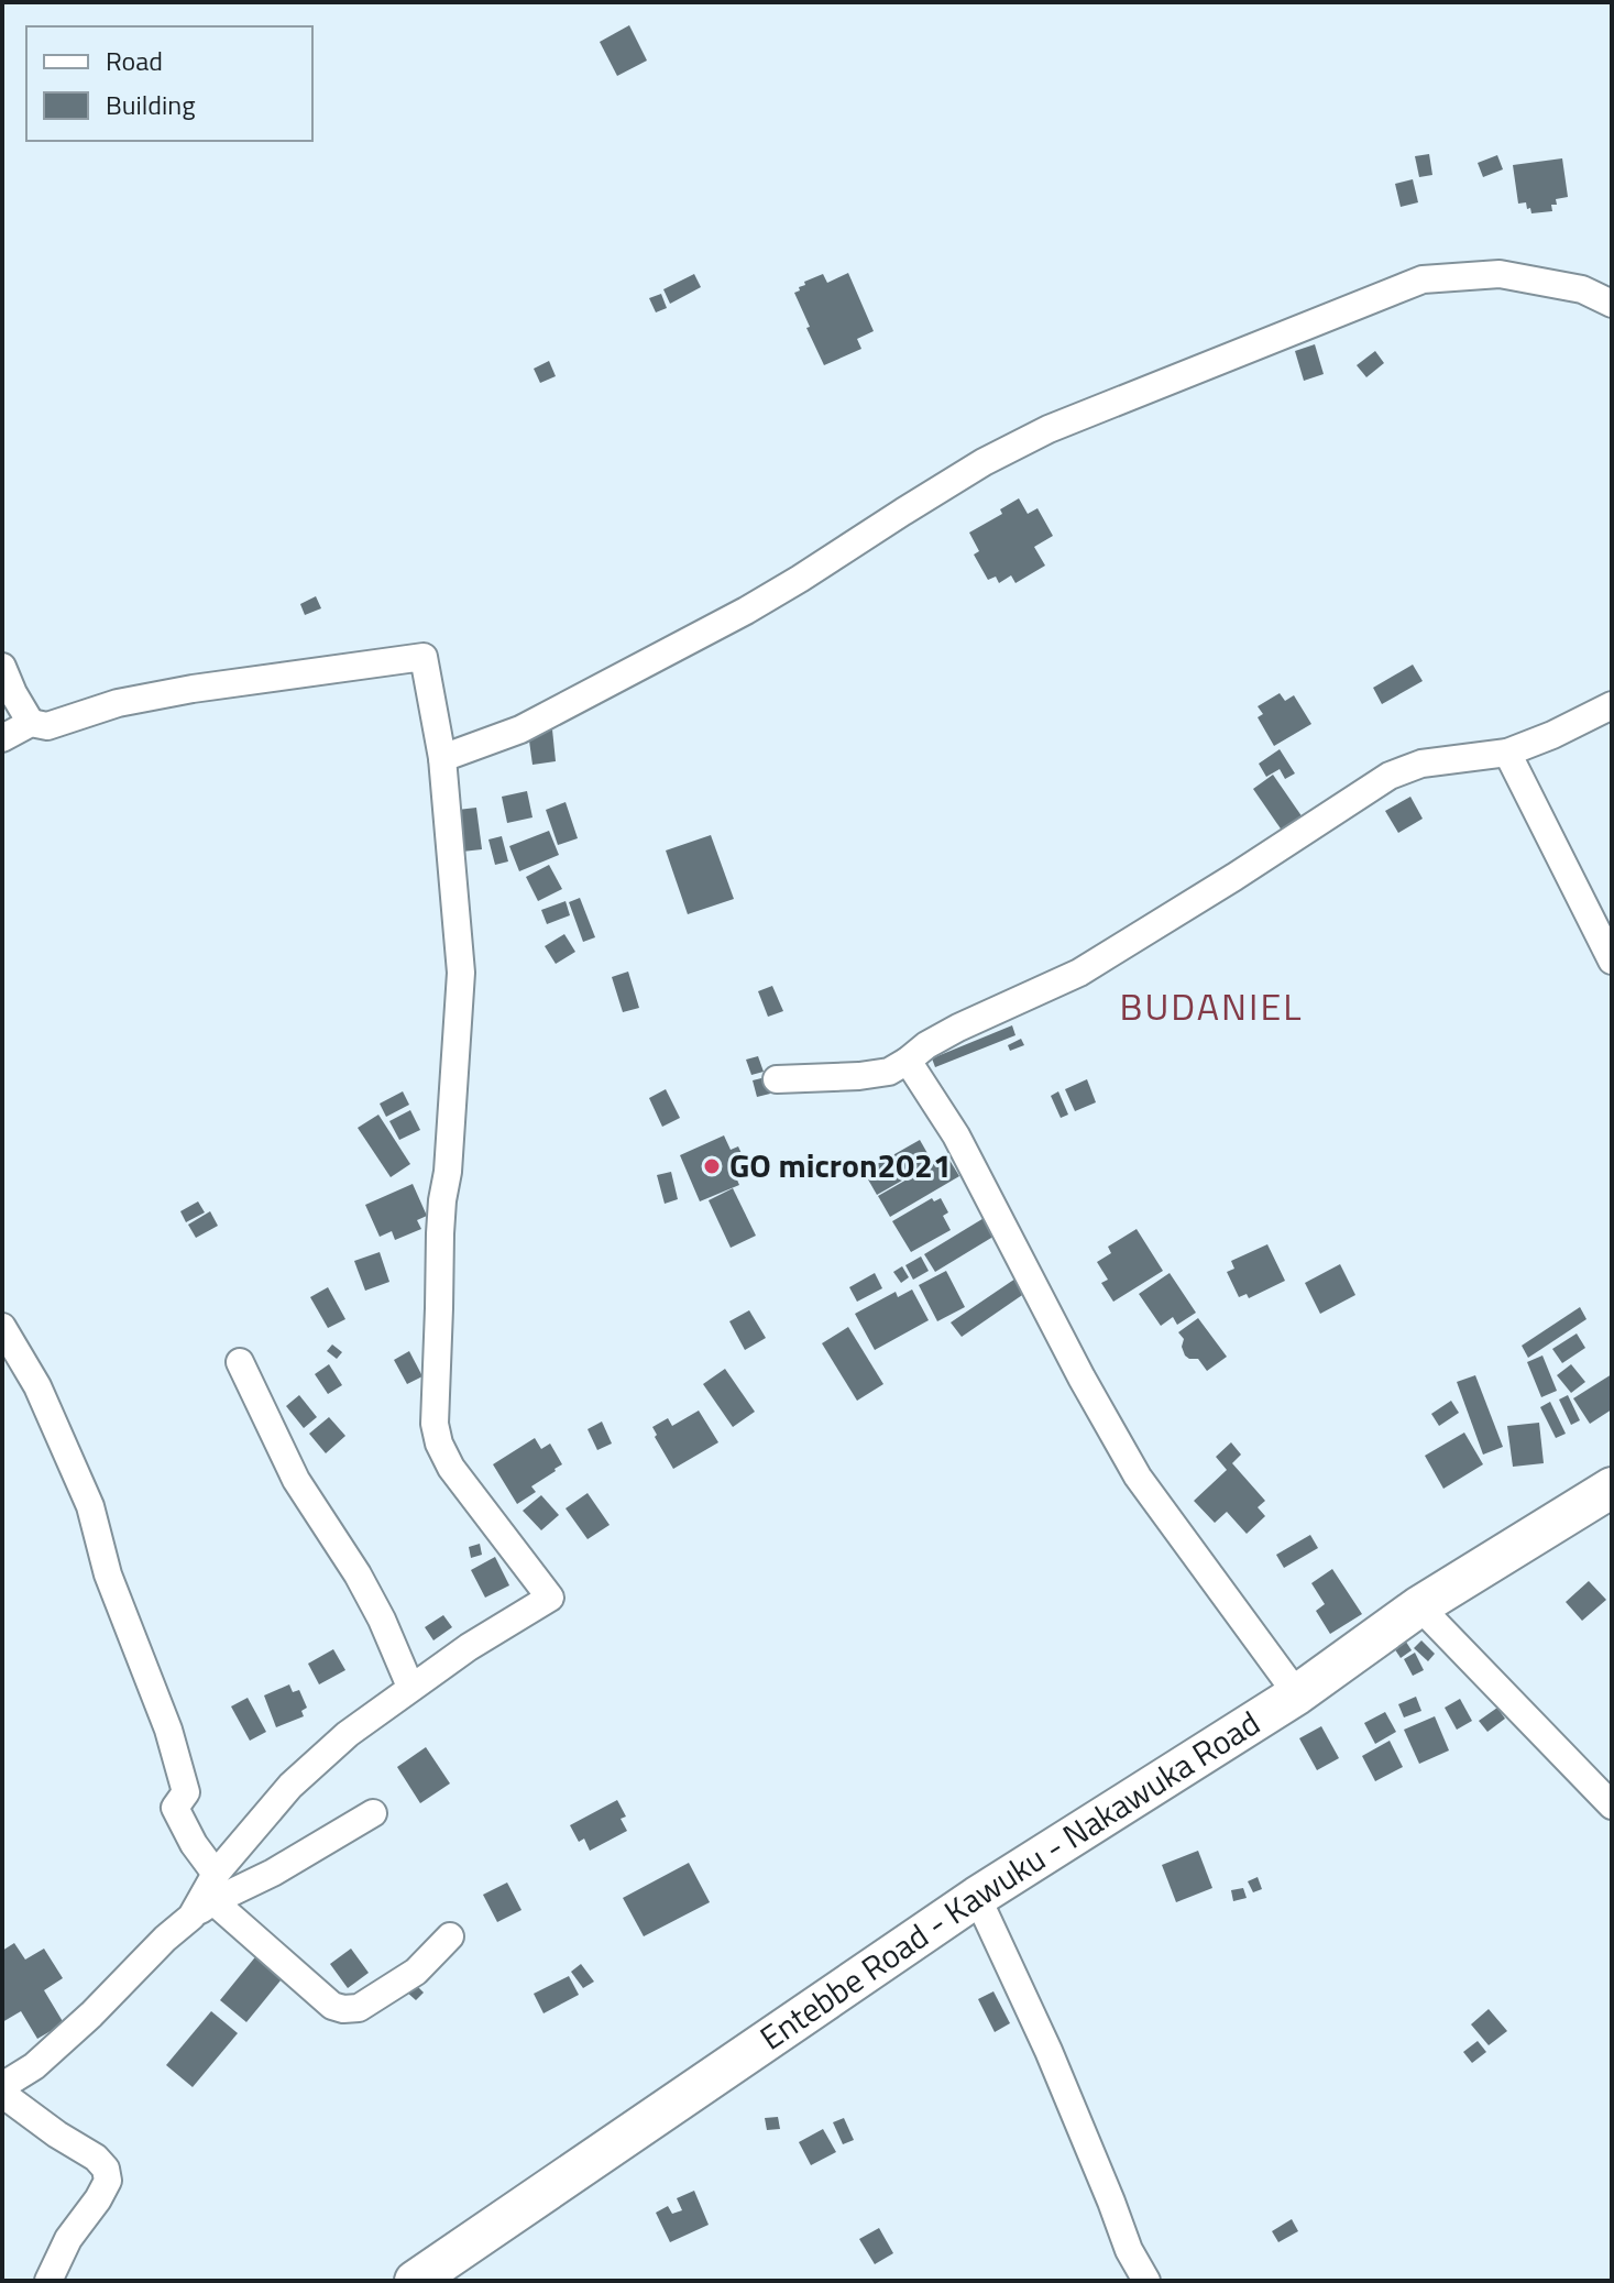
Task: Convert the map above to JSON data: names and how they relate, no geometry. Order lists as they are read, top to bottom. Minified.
{"streets":{"main road":["Entebbe Road - Kawuku - Nakawuka Road"]},"districts":["BUDANIEL"],"places":["GO micron2021"],"legend":["Road","Building"]}
